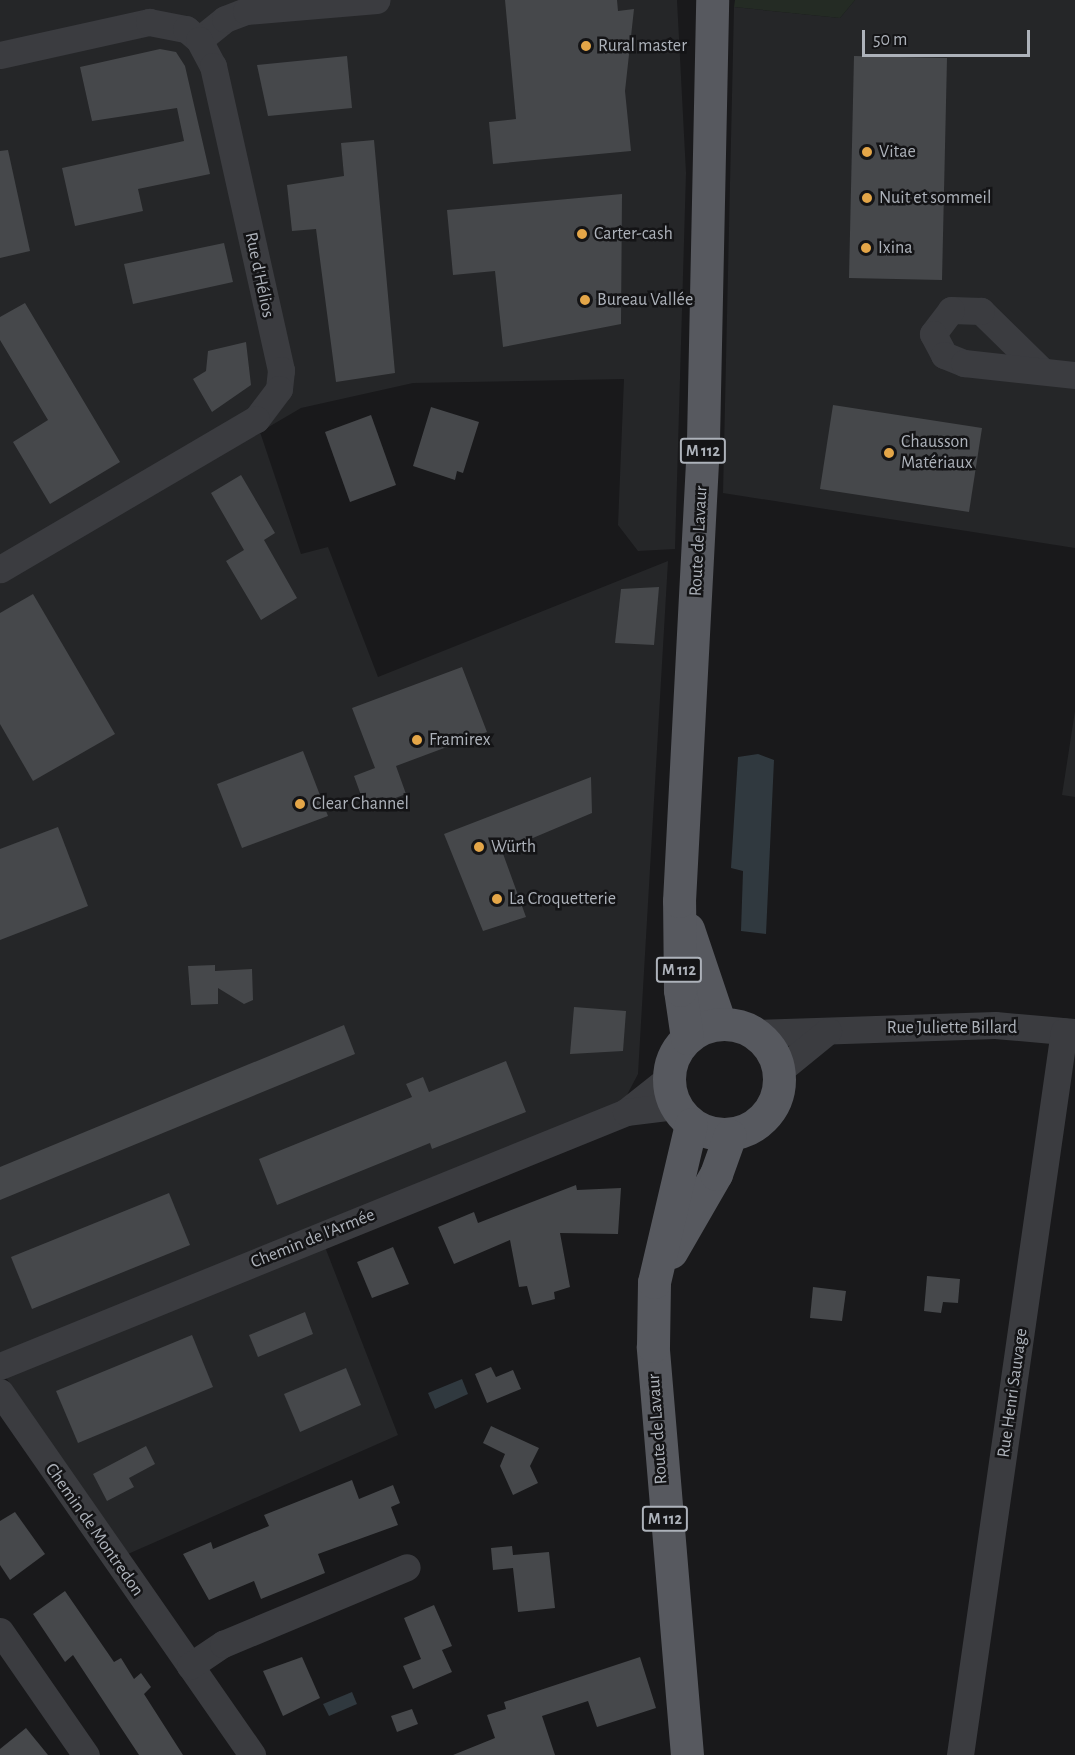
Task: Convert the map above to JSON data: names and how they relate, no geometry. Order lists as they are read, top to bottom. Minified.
{"streets":{"main road":["M 112","Route de Lavaur"],"street":["Rue d'Hélios","Rue Juliette Billard","Chemin de l'Armée","Rue Henri Sauvage","Chemin de Montredon"]},"crossings":[["Route de Lavaur","Rue Juliette Billard"],["Route de Lavaur","Chemin de l'Armée"],["Rue Juliette Billard","Chemin de l'Armée"],["Rue Juliette Billard","Rue Henri Sauvage"]],"places":["Rural master","Vitae","Nuit et sommeil","Carter-cash","Ixina","Bureau Vallée","Chausson Matériaux","Framirex","Clear Channel","Würth","La Croquetterie"],"scale_bar":"50 m"}
